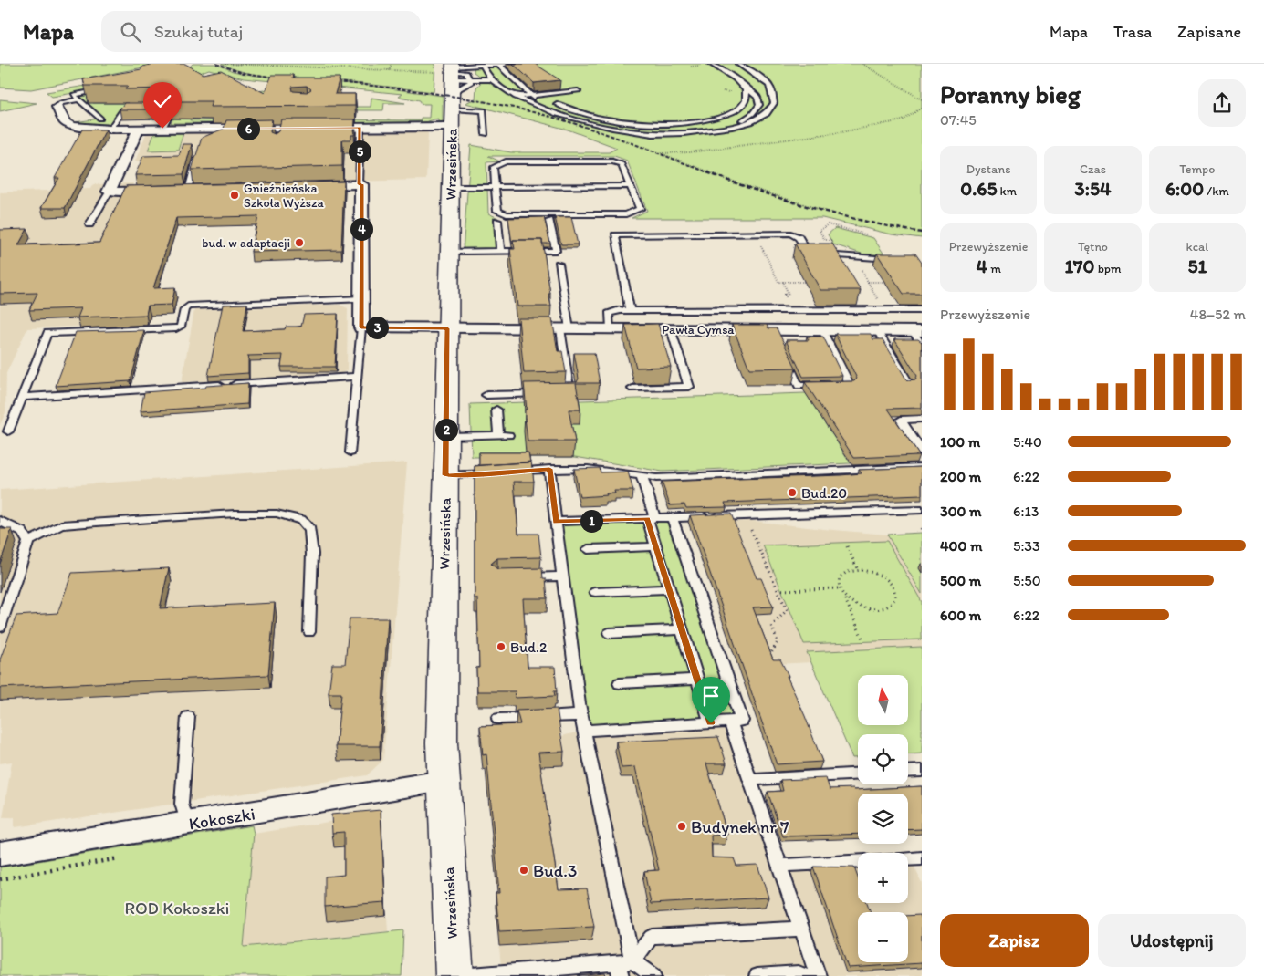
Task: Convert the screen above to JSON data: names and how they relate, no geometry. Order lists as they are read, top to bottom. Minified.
{"streets":{"street":["Wrzesińska","Pawła Cymsa","Kokoszki"]},"crossings":[["Wrzesińska","Pawła Cymsa"],["Wrzesińska","Kokoszki"]],"parks":["ROD Kokoszki"],"places":["Gnieźnieńska Szkoła Wyższa","bud. w adaptacji","Bud.20","Bud.2","Budynek nr 7","Bud.3"],"north":"top","page":{"header":"Mapa","search":"Szukaj tutaj","nav":["Mapa","Trasa","Zapisane"],"heading":["Poranny bieg","07:45"],"pins":["6","5","4","3","2","1"],"stats":[["Dystans","0.65 km"],["Czas","3:54"],["Tempo","6:00 /km"],["Przewyższenie","4 m"],["Tętno","170 bpm"],["kcal","51"]],"chart":["Przewyższenie","48–52 m"],"list":[{"name":"100 m","note":"5:40"},{"name":"200 m","note":"6:22"},{"name":"300 m","note":"6:13"},{"name":"400 m","note":"5:33"},{"name":"500 m","note":"5:50"},{"name":"600 m","note":"6:22"}],"map_buttons":["+","−"],"buttons":["Zapisz","Udostępnij"]}}
